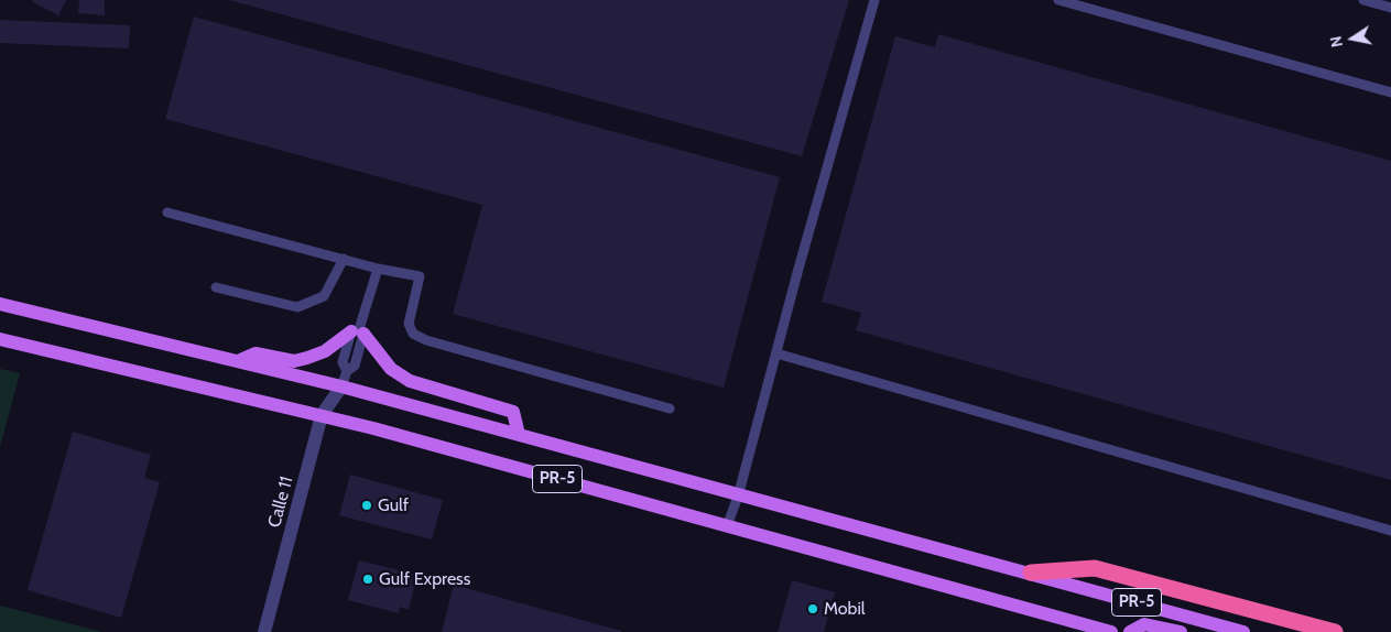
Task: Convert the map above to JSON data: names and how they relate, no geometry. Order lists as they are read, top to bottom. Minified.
{"streets":{"main road":["PR-5"],"street":["Calle 11"]},"crossings":[["PR-5","Calle 11"]],"places":["Gulf","Gulf Express","Mobil"],"north":"left"}
